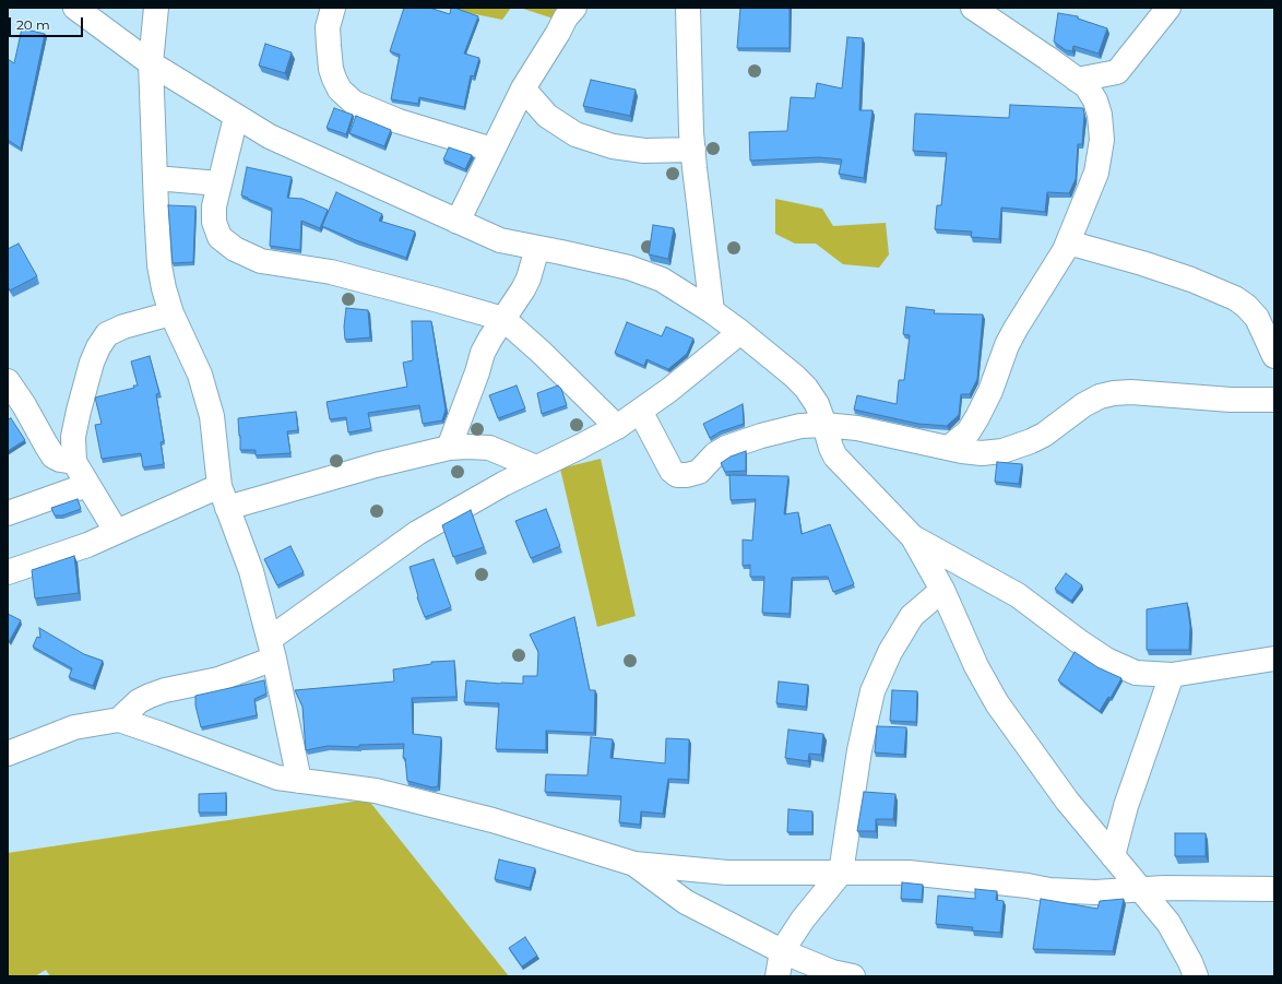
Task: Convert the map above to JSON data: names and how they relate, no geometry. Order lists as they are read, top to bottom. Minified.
{"scale_bar":"20 m"}
